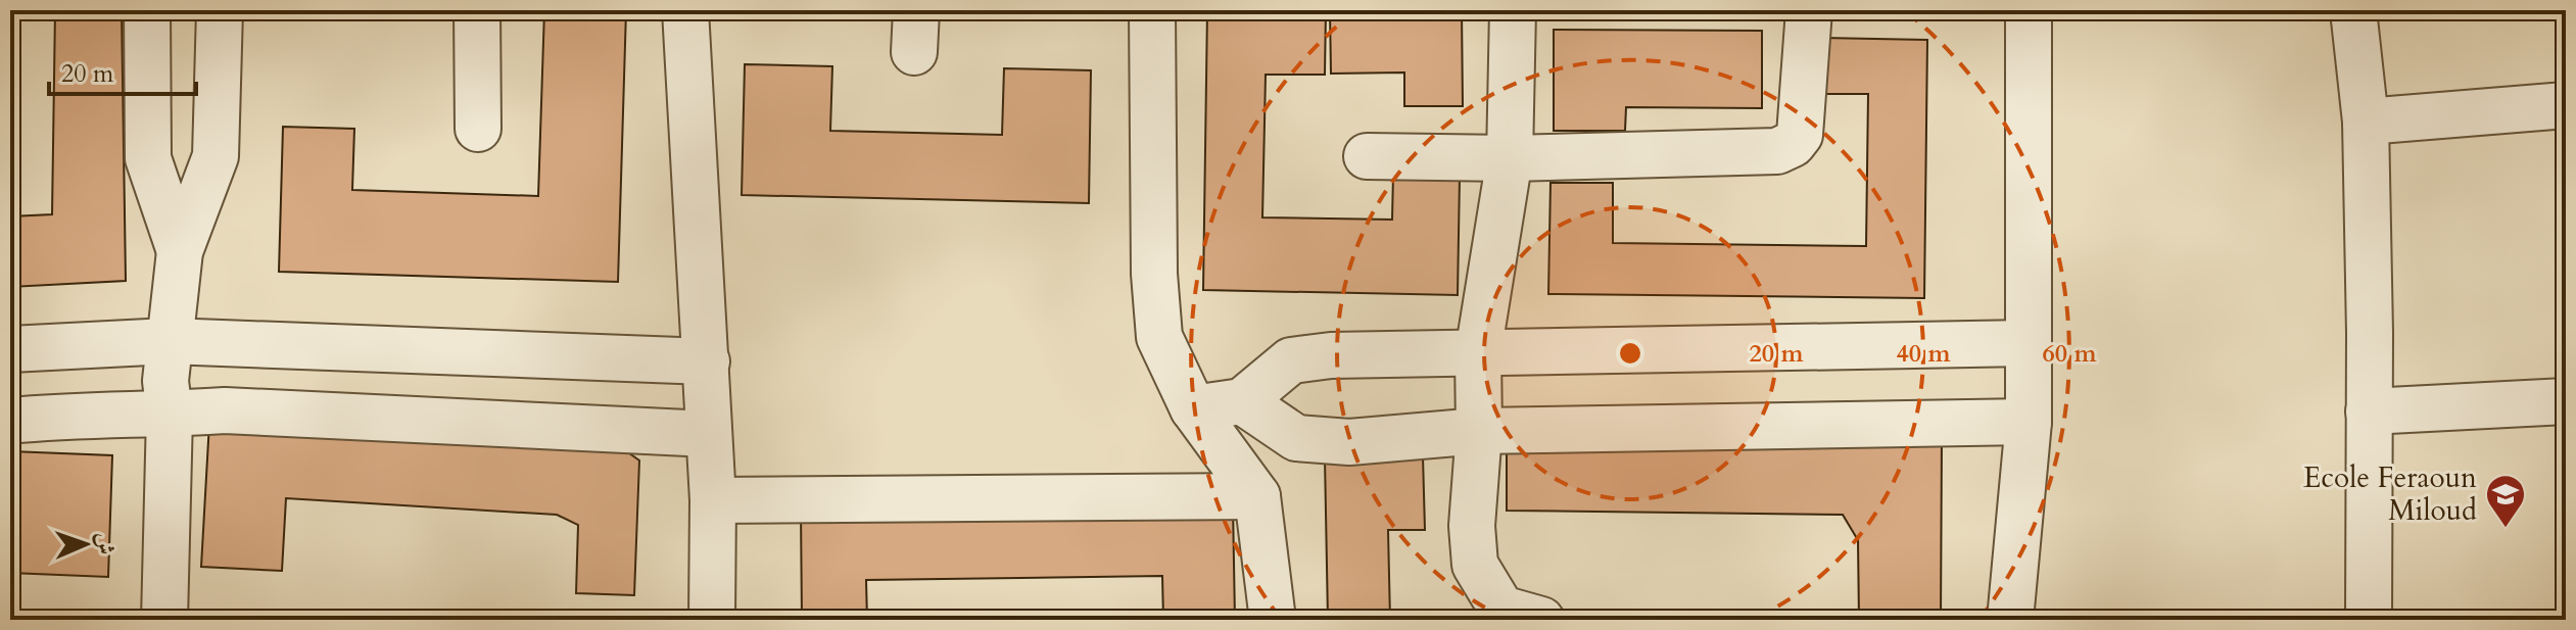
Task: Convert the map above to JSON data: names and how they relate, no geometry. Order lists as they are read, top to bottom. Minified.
{"places":{"school or university":["Ecole Feraoun Miloud"]},"scale_bar":"20 m","north":"right","rings":["20 m","40 m","60 m"]}
